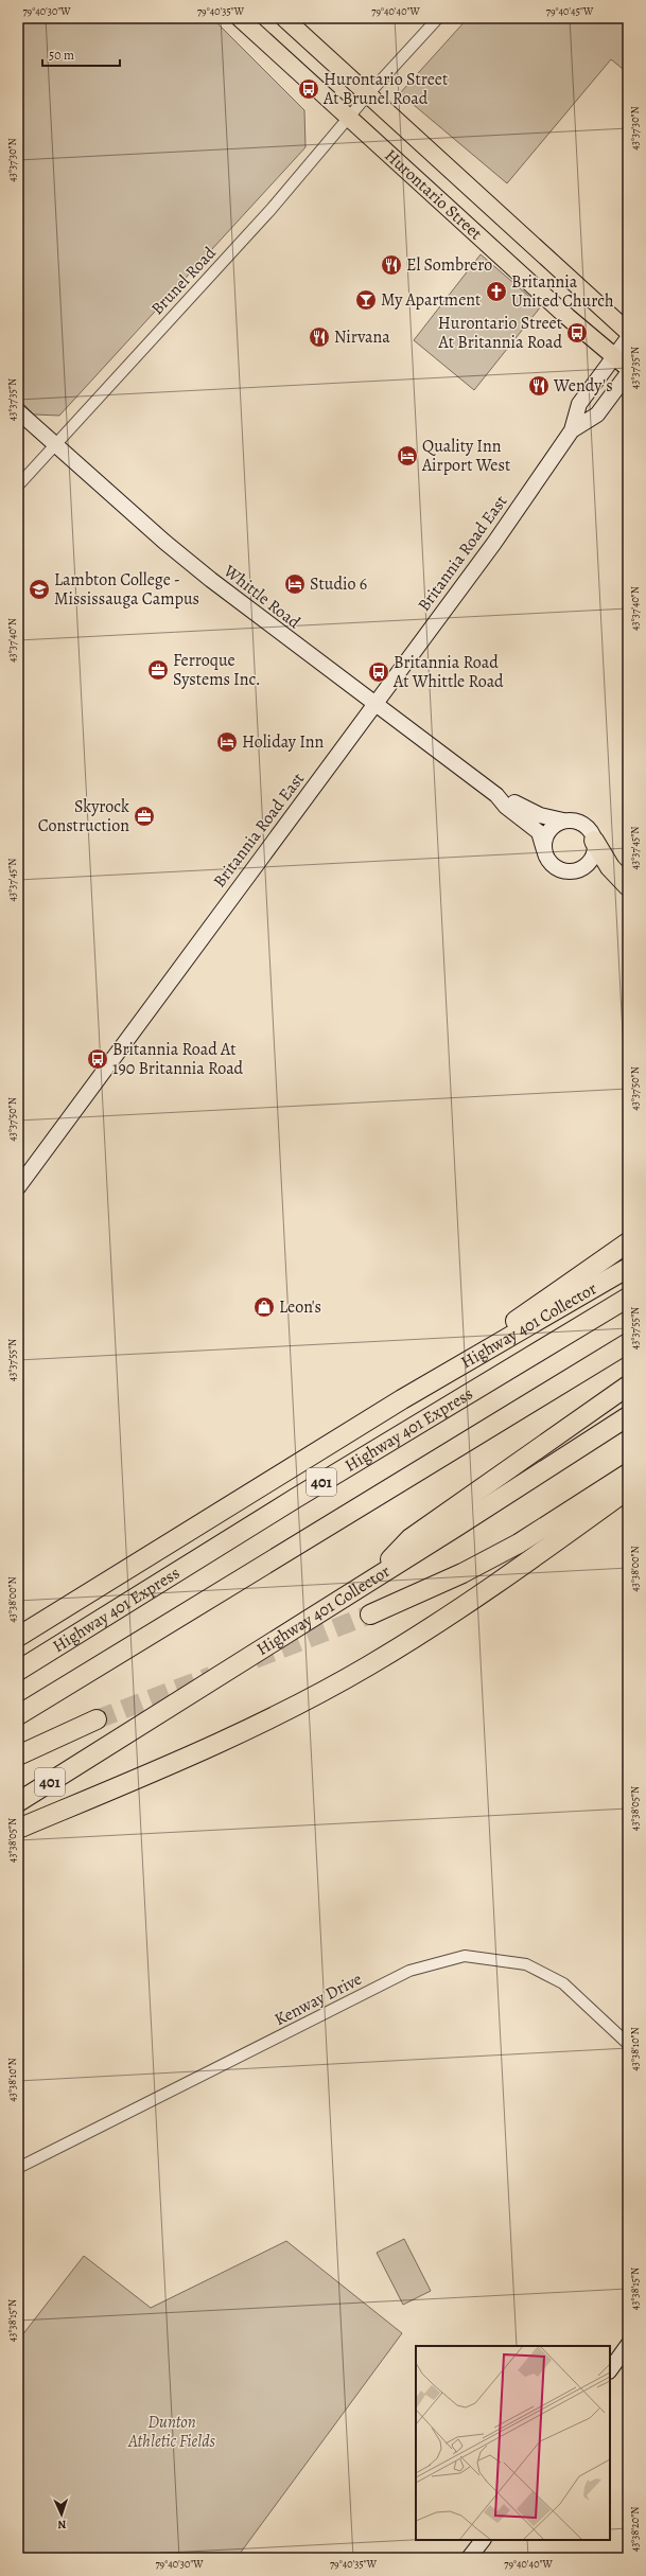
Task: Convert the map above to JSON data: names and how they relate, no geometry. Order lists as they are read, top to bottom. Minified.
{"streets":{"highway":["Highway 401 Collector","Highway 401 Express","401"],"main road":["Hurontario Street","Britannia Road East","Whittle Road"],"street":["Brunel Road","Kenway Drive"]},"crossings":[["Hurontario Street","Brunel Road"],["Hurontario Street","Britannia Road East"],["Brunel Road","Whittle Road"],["Britannia Road East","Whittle Road"]],"parks":["Dunton Athletic Fields"],"places":{"bus stop":["Hurontario Street At Brunel Road","Hurontario Street At Britannia Road","Britannia Road At Whittle Road","Britannia Road At 190 Britannia Road"],"restaurant":["El Sombrero","Nirvana","Wendy's"],"church":["Britannia United Church"],"bar":["My Apartment"],"hotel":["Quality Inn Airport West","Studio 6","Holiday Inn"],"school or university":["Lambton College - Mississauga Campus"],"office":["Ferroque Systems Inc.","Skyrock Construction"],"shop":["Leon's"]},"scale_bar":"50 m","north":"bottom","coordinates":["79°40'30\"W","79°40'35\"W","79°40'40\"W","79°40'45\"W","43°37'30\"N","43°37'35\"N","43°37'40\"N","43°37'45\"N","43°37'50\"N","43°37'55\"N","43°38'00\"N","43°38'05\"N","43°38'10\"N","43°38'15\"N","43°38'20\"N"]}
